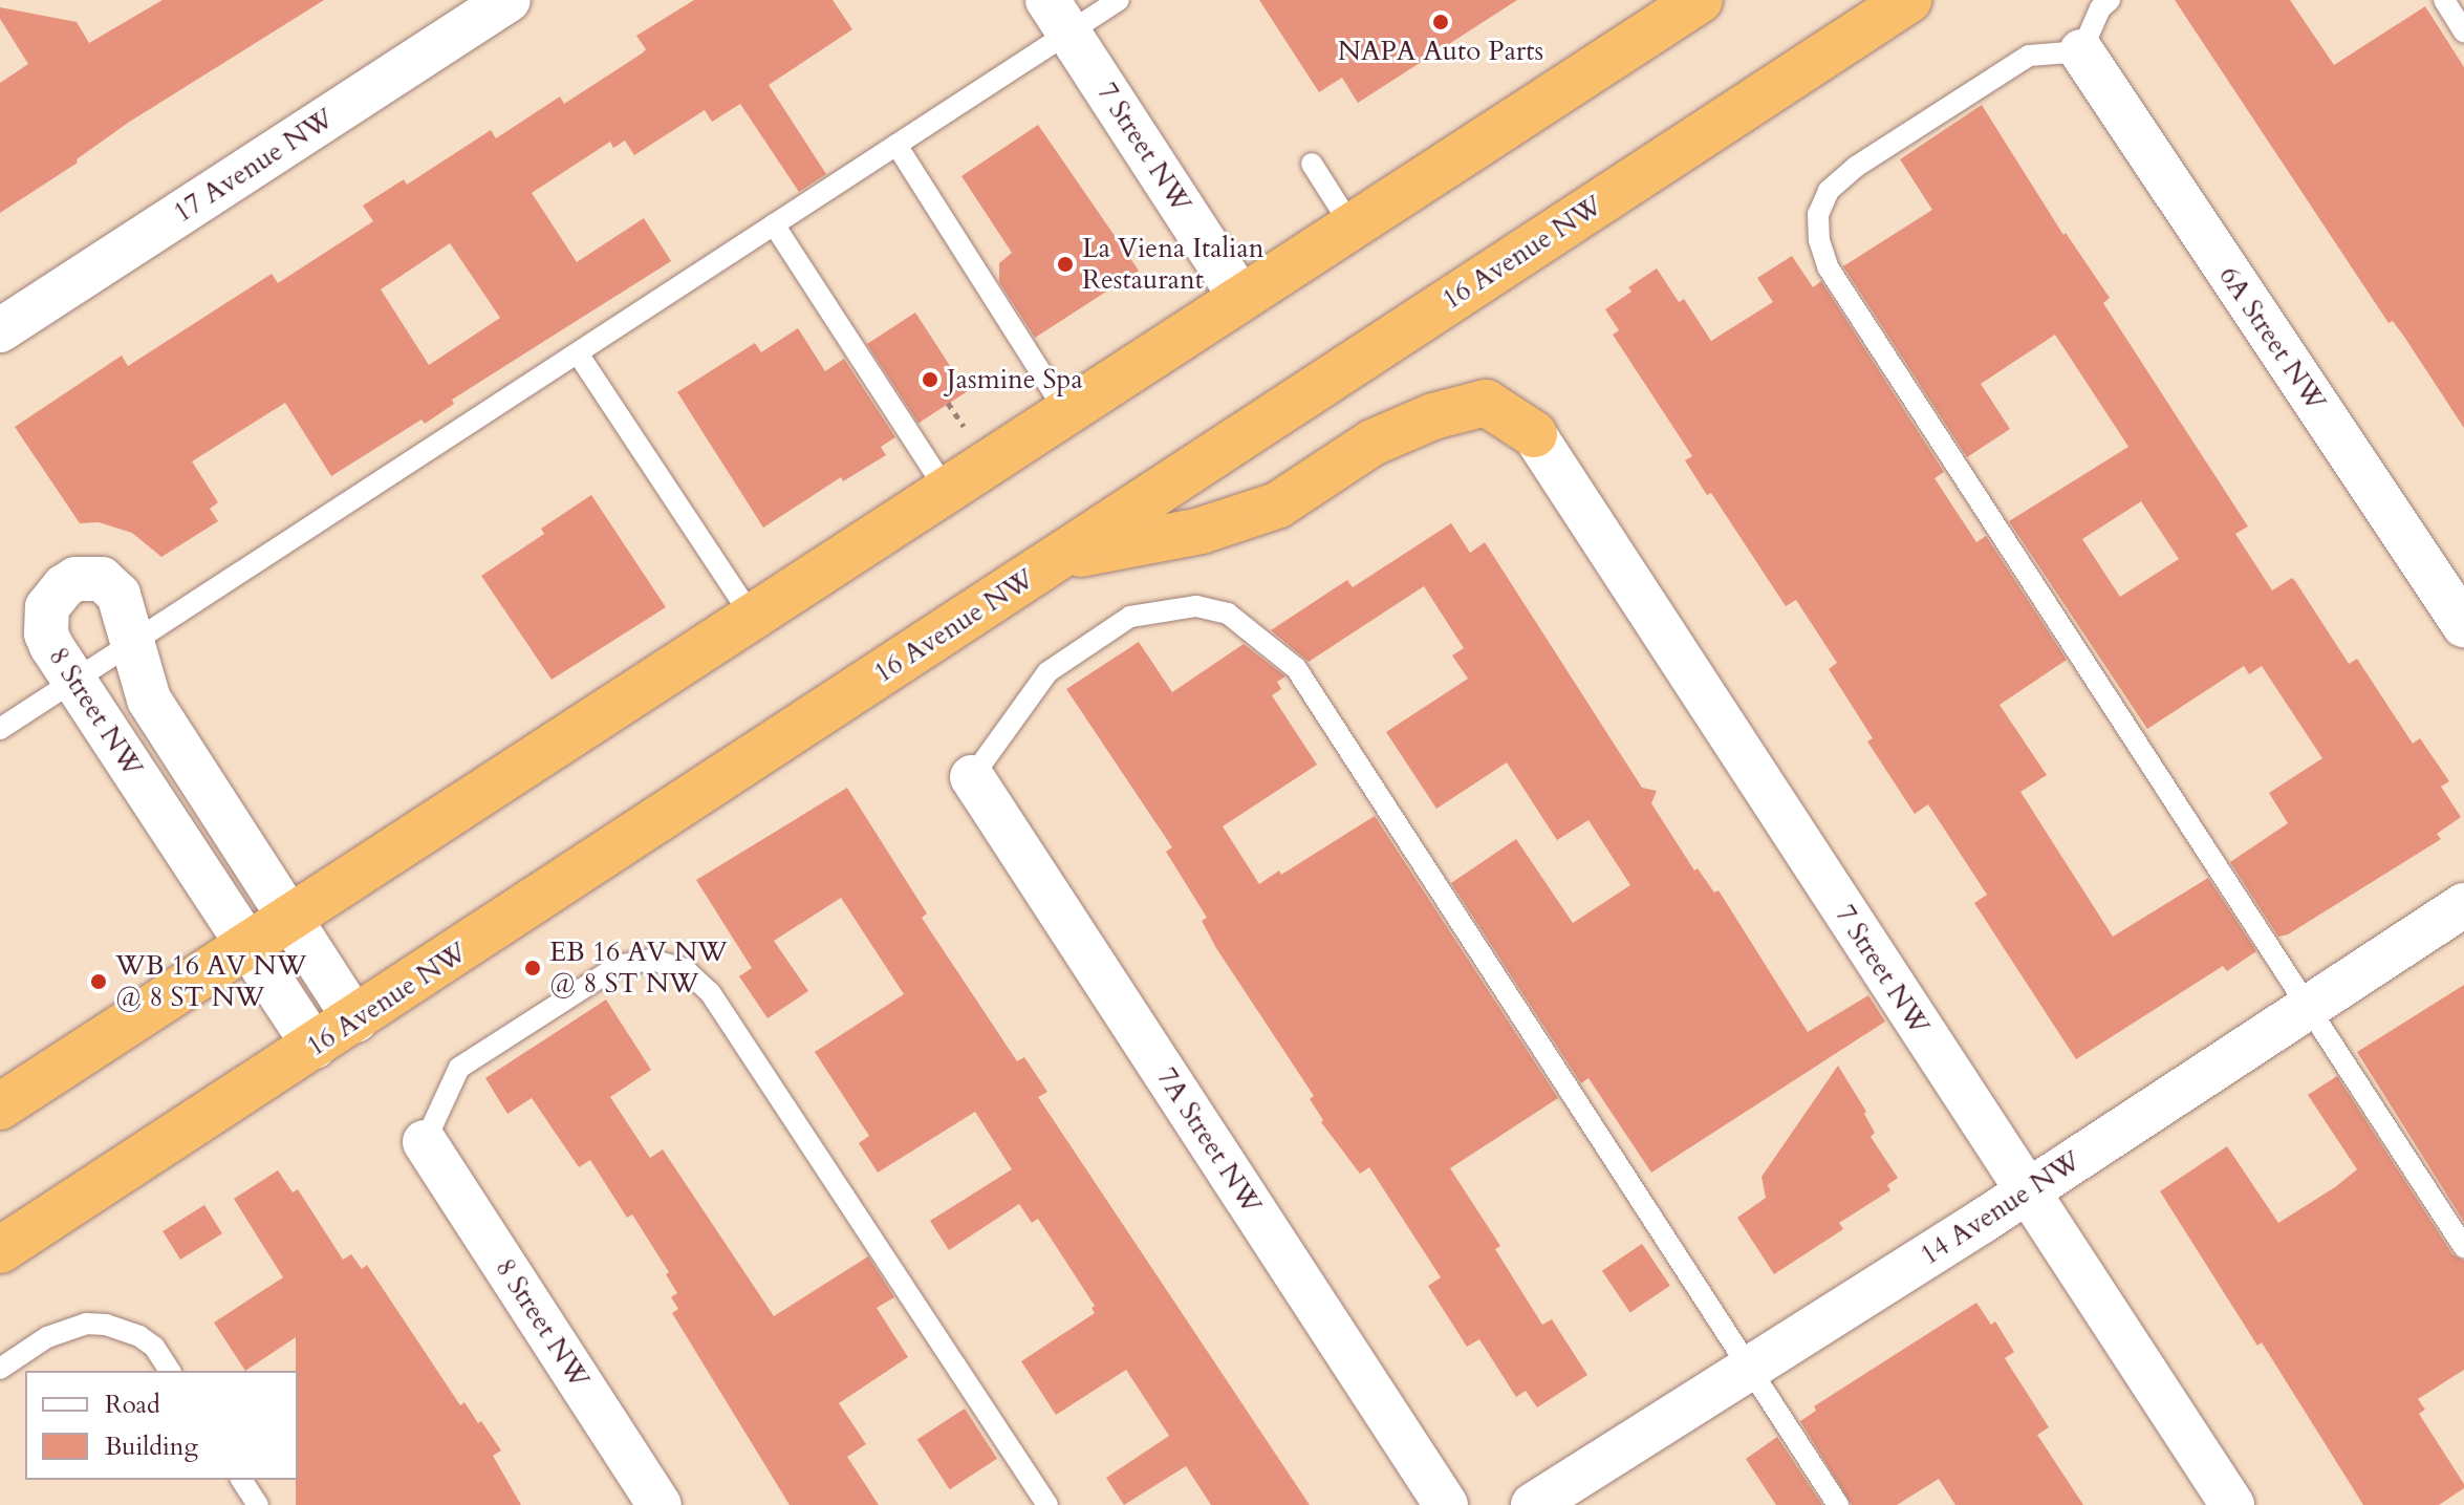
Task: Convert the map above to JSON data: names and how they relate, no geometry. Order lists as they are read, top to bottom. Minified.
{"streets":{"highway":["16 Avenue NW"],"street":["7 Street NW","17 Avenue NW","6A Street NW","8 Street NW","7A Street NW","14 Avenue NW"]},"crossings":[["7 Street NW","14 Avenue NW"],["16 Avenue NW","8 Street NW"]],"places":["NAPA Auto Parts","La Viena Italian Restaurant","Jasmine Spa","EB 16 AV NW @ 8 ST NW","WB 16 AV NW @ 8 ST NW"],"legend":["Road","Building"]}
